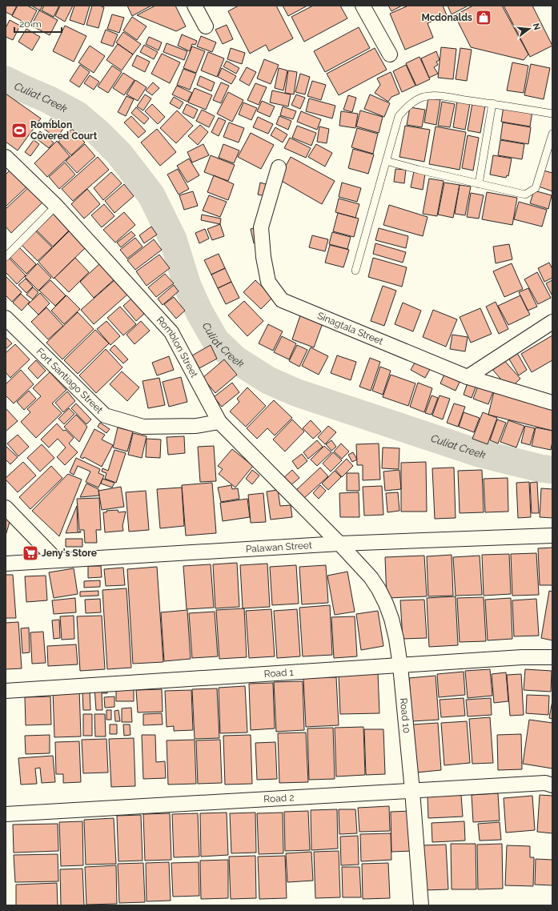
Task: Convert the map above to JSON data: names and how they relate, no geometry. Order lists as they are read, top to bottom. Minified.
{"streets":{"street":["Sinagtala Street","Romblon Street","Fort Santiago Street","Palawan Street","Road 1","Road 10","Road 2"]},"crossings":[["Romblon Street","Fort Santiago Street"],["Romblon Street","Palawan Street"],["Romblon Street","Road 10"],["Palawan Street","Road 10"],["Road 1","Road 10"],["Road 10","Road 2"]],"water":["Culiat Creek"],"places":{"shop":["Mcdonalds"],"sports":["Romblon Covered Court"],"supermarket":["Jeny's Store"]},"scale_bar":"20 m","north":"right"}
